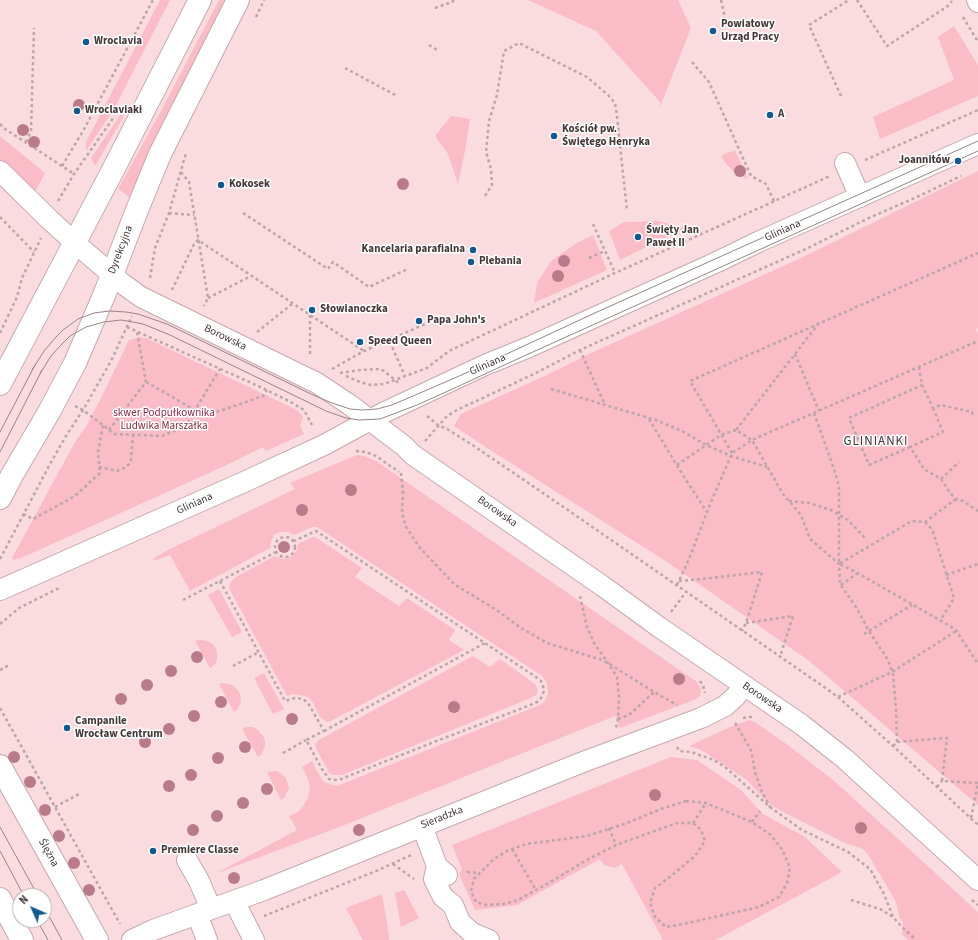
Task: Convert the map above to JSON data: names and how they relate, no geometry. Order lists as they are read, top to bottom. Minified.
{"streets":{"main road":["Dyrekcyjna","Ślężna"],"street":["Gliniana","Borowska","Sieradzka"]},"crossings":[["Gliniana","Borowska"],["Dyrekcyjna","Borowska"],["Borowska","Sieradzka"]],"districts":["GLINIANKI"],"parks":["skwer Podpułkownika Ludwika Marszałka"],"places":["Powiatowy Urząd Pracy","Wroclavia","Wroclaviaki","A","Kościół pw. Świętego Henryka","Joannitów","Kokosek","Święty Jan Paweł II","Kancelaria parafialna","Plebania","Słowianoczka","Papa John's","Speed Queen","Campanile Wrocław Centrum","Premiere Classe"],"north":"top left"}
